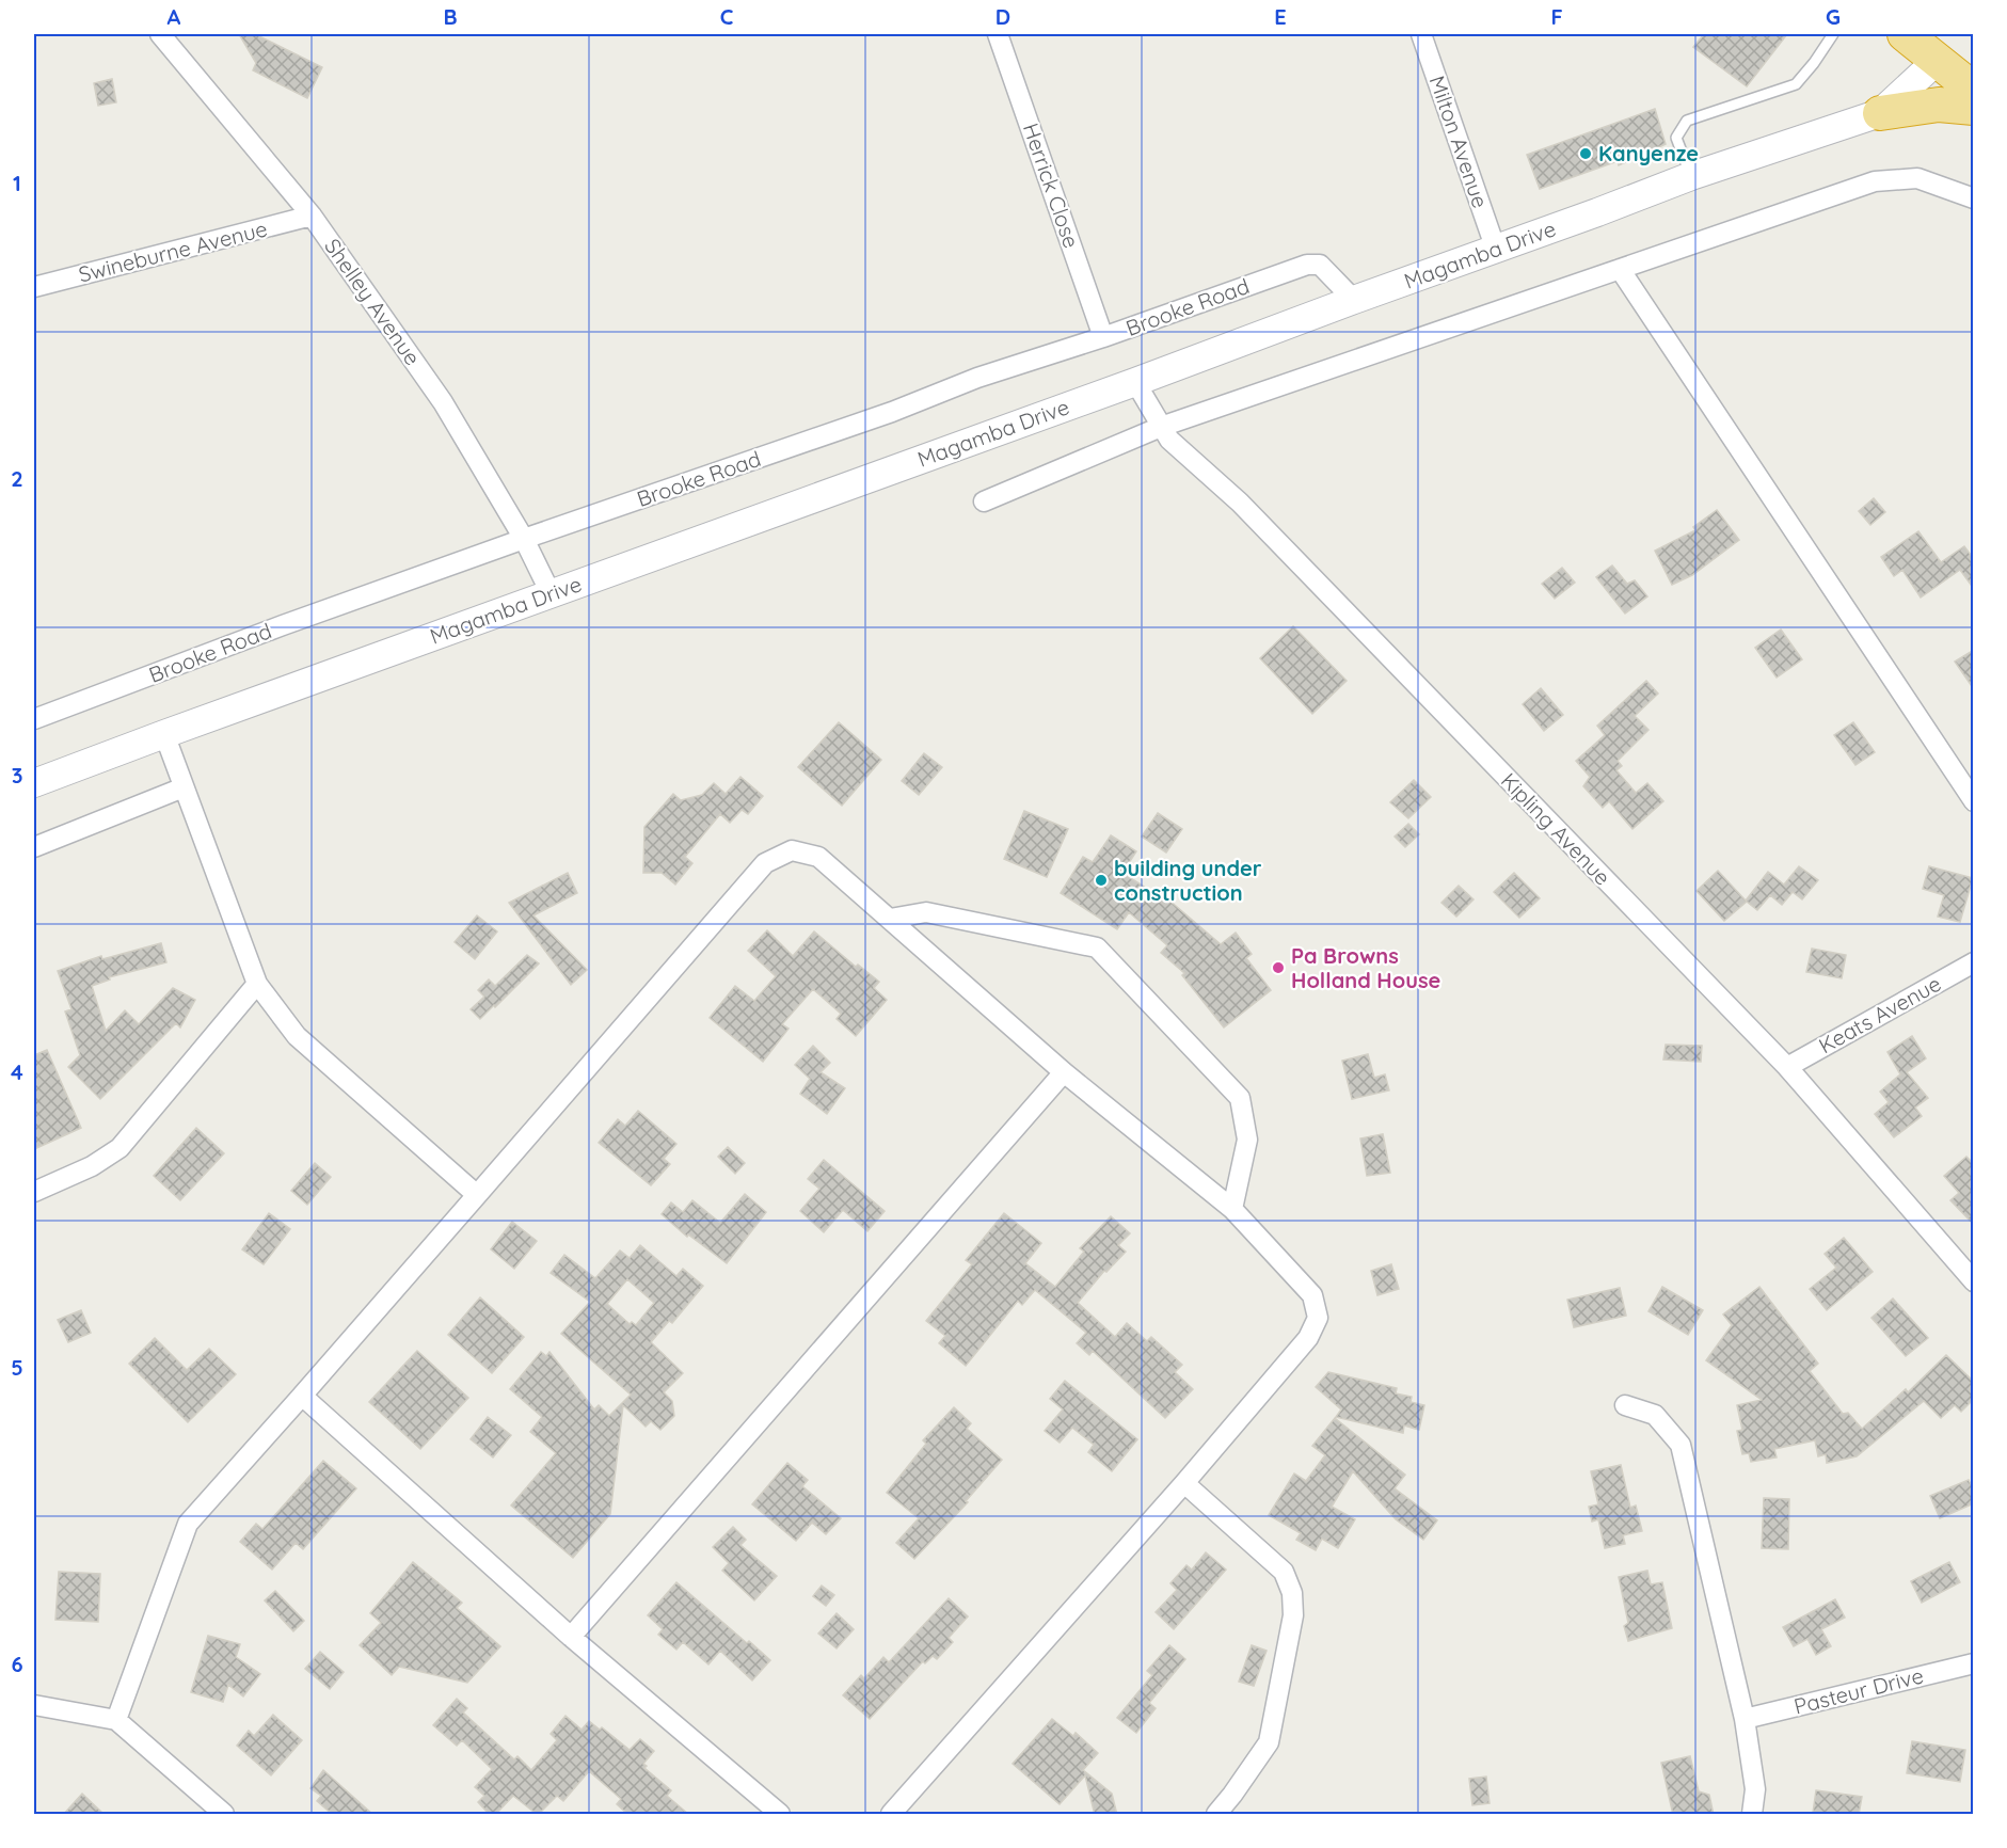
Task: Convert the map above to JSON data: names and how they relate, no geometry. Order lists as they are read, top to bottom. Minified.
{"streets":{"street":["Milton Avenue","Herrick Close","Swineburne Avenue","Magamba Drive","Shelley Avenue","Brooke Road","Kipling Avenue","Keats Avenue","Pasteur Drive"]},"crossings":[["Milton Avenue","Magamba Drive"],["Herrick Close","Brooke Road"],["Swineburne Avenue","Shelley Avenue"],["Magamba Drive","Shelley Avenue"],["Magamba Drive","Brooke Road"],["Magamba Drive","Kipling Avenue"],["Shelley Avenue","Brooke Road"],["Kipling Avenue","Keats Avenue"]],"places":["Kanyenze","building under construction","Pa Browns Holland House"],"grid":{"columns":["A","B","C","D","E","F","G"],"rows":["1","2","3","4","5","6"]}}
